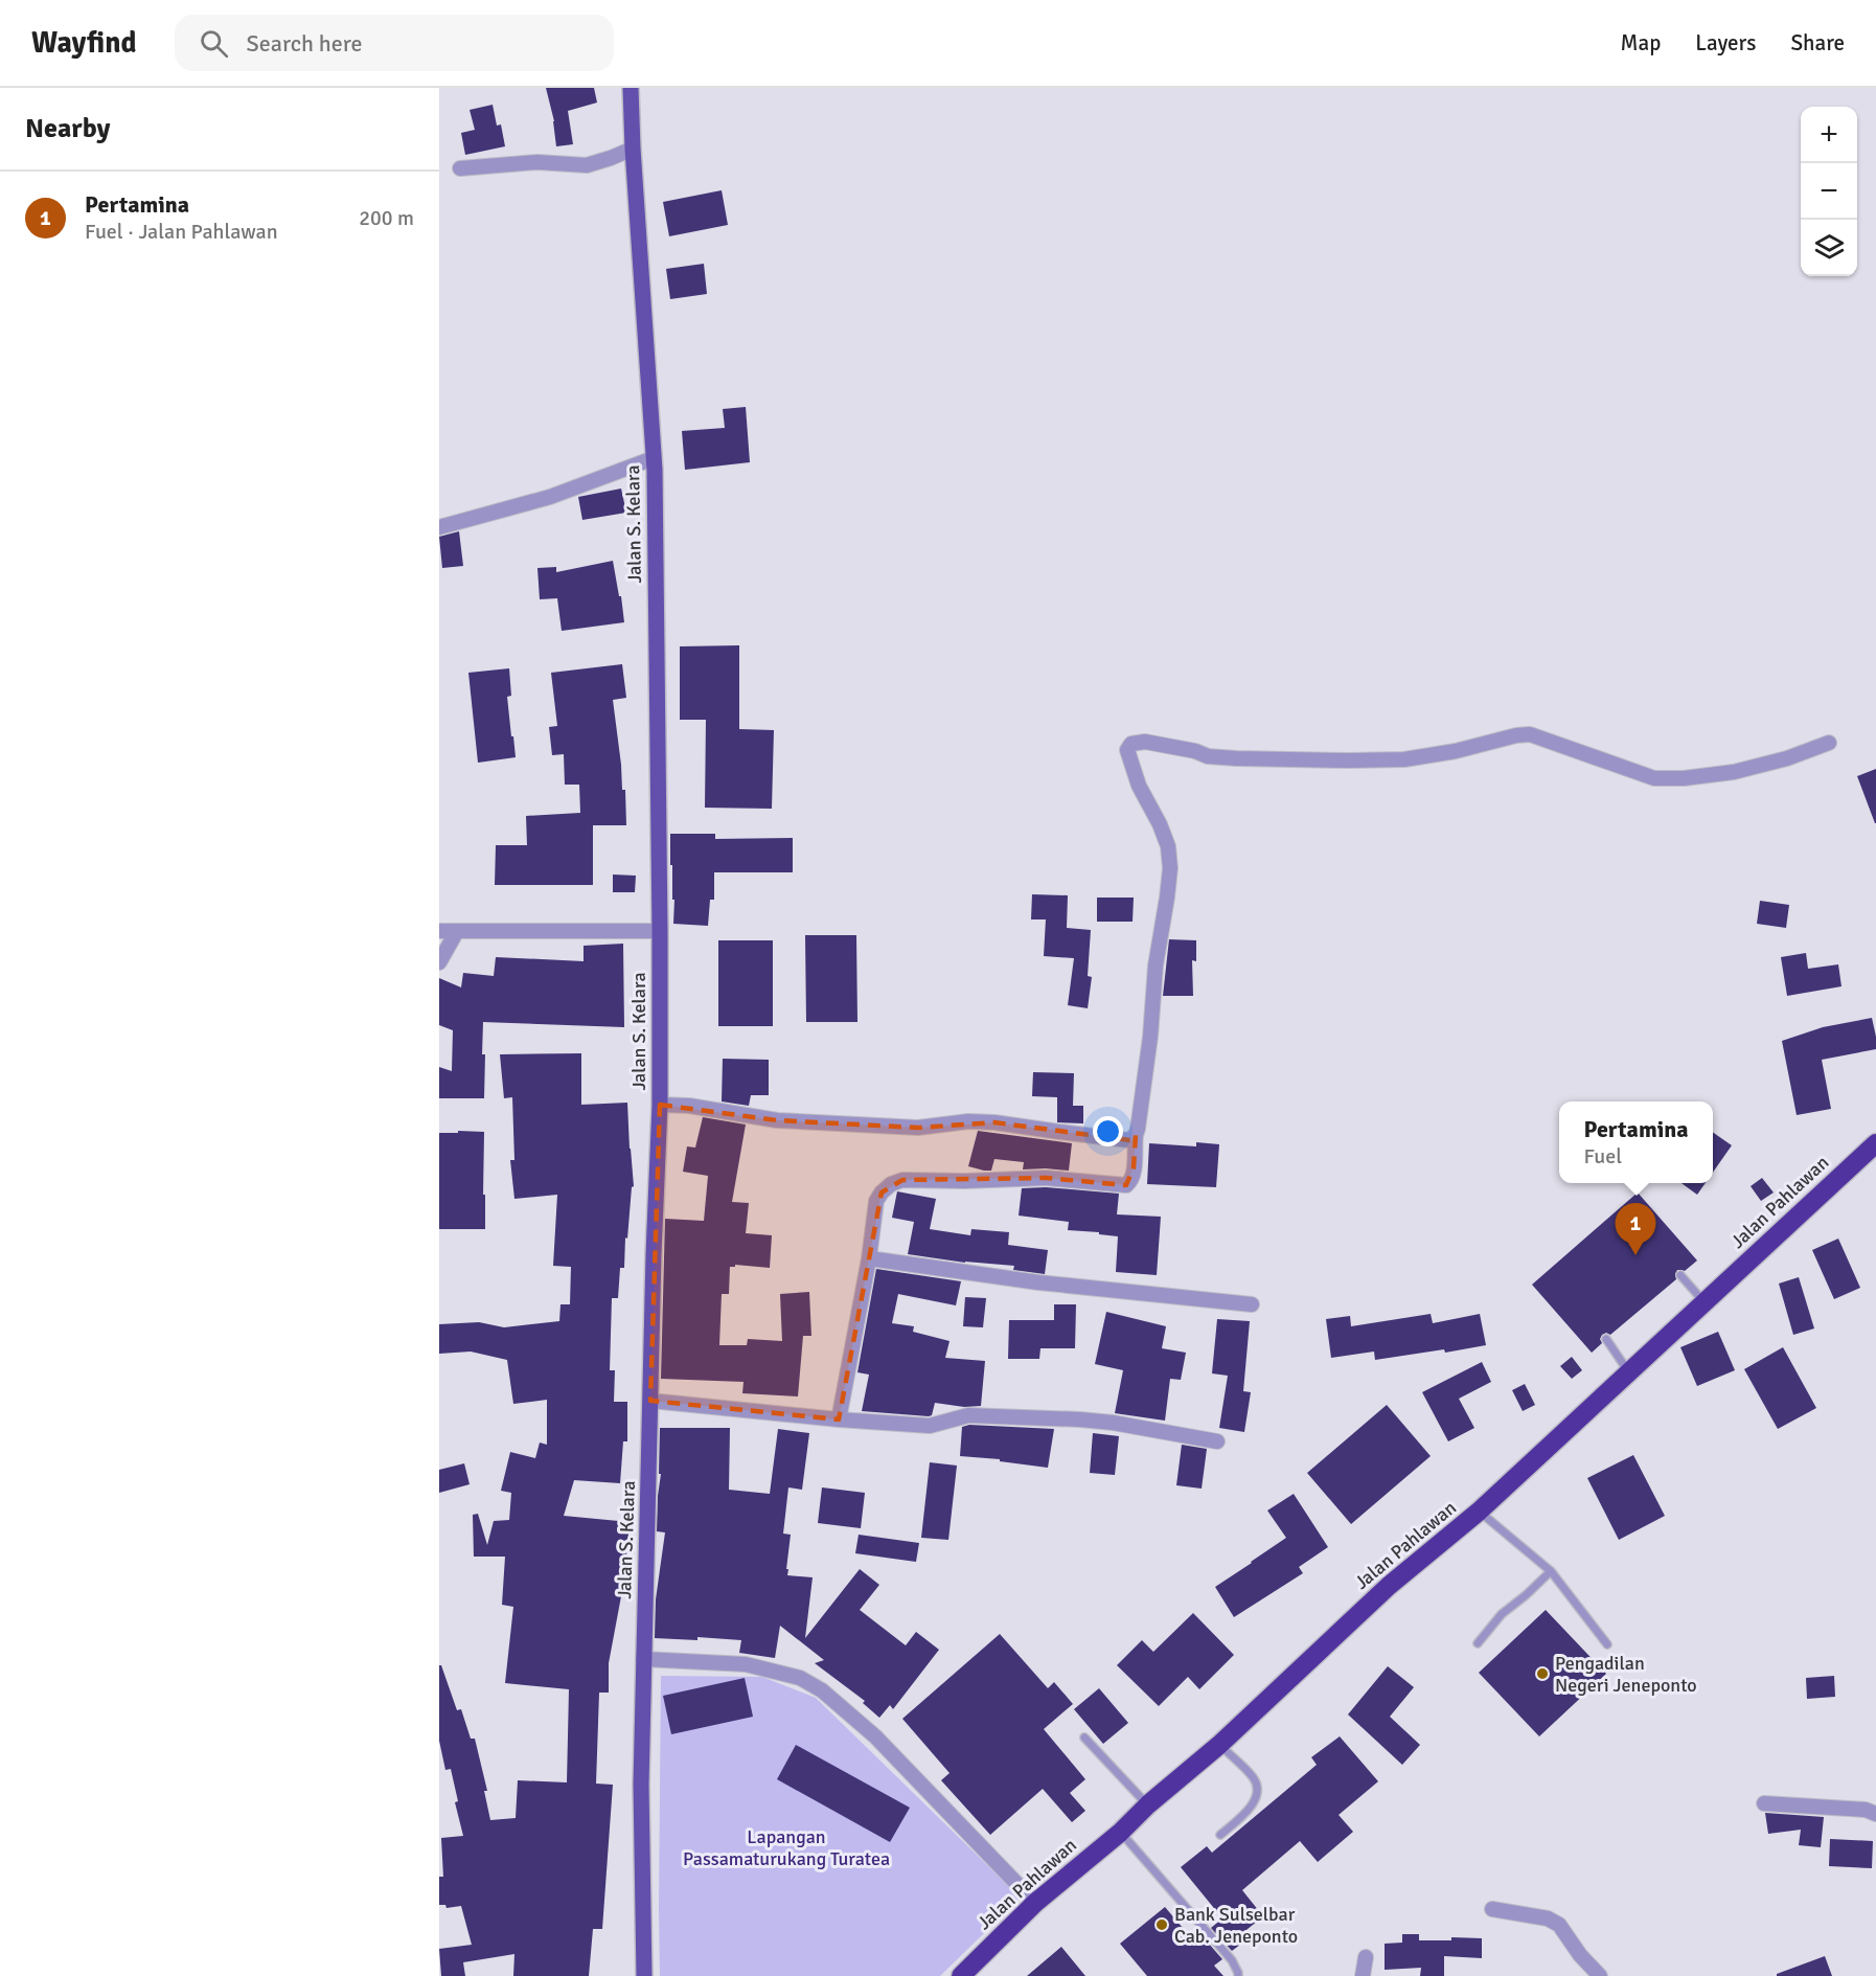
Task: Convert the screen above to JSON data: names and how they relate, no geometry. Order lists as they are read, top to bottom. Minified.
{"streets":{"highway":["Jalan Pahlawan"],"main road":["Jalan S. Kelara"]},"parks":["Lapangan Passamaturukang Turatea"],"places":["Pengadilan Negeri Jeneponto","Bank Sulselbar Cab. Jeneponto"],"page":{"header":"Wayfind","search":"Search here","nav":["Map","Layers","Share"],"heading":"Nearby","map_buttons":["+","−"],"list":[{"mark":"1","name":"Pertamina","note":"Fuel · Jalan Pahlawan","value":"200 m"}],"popup":["Pertamina","Fuel"],"pins":"1"}}
